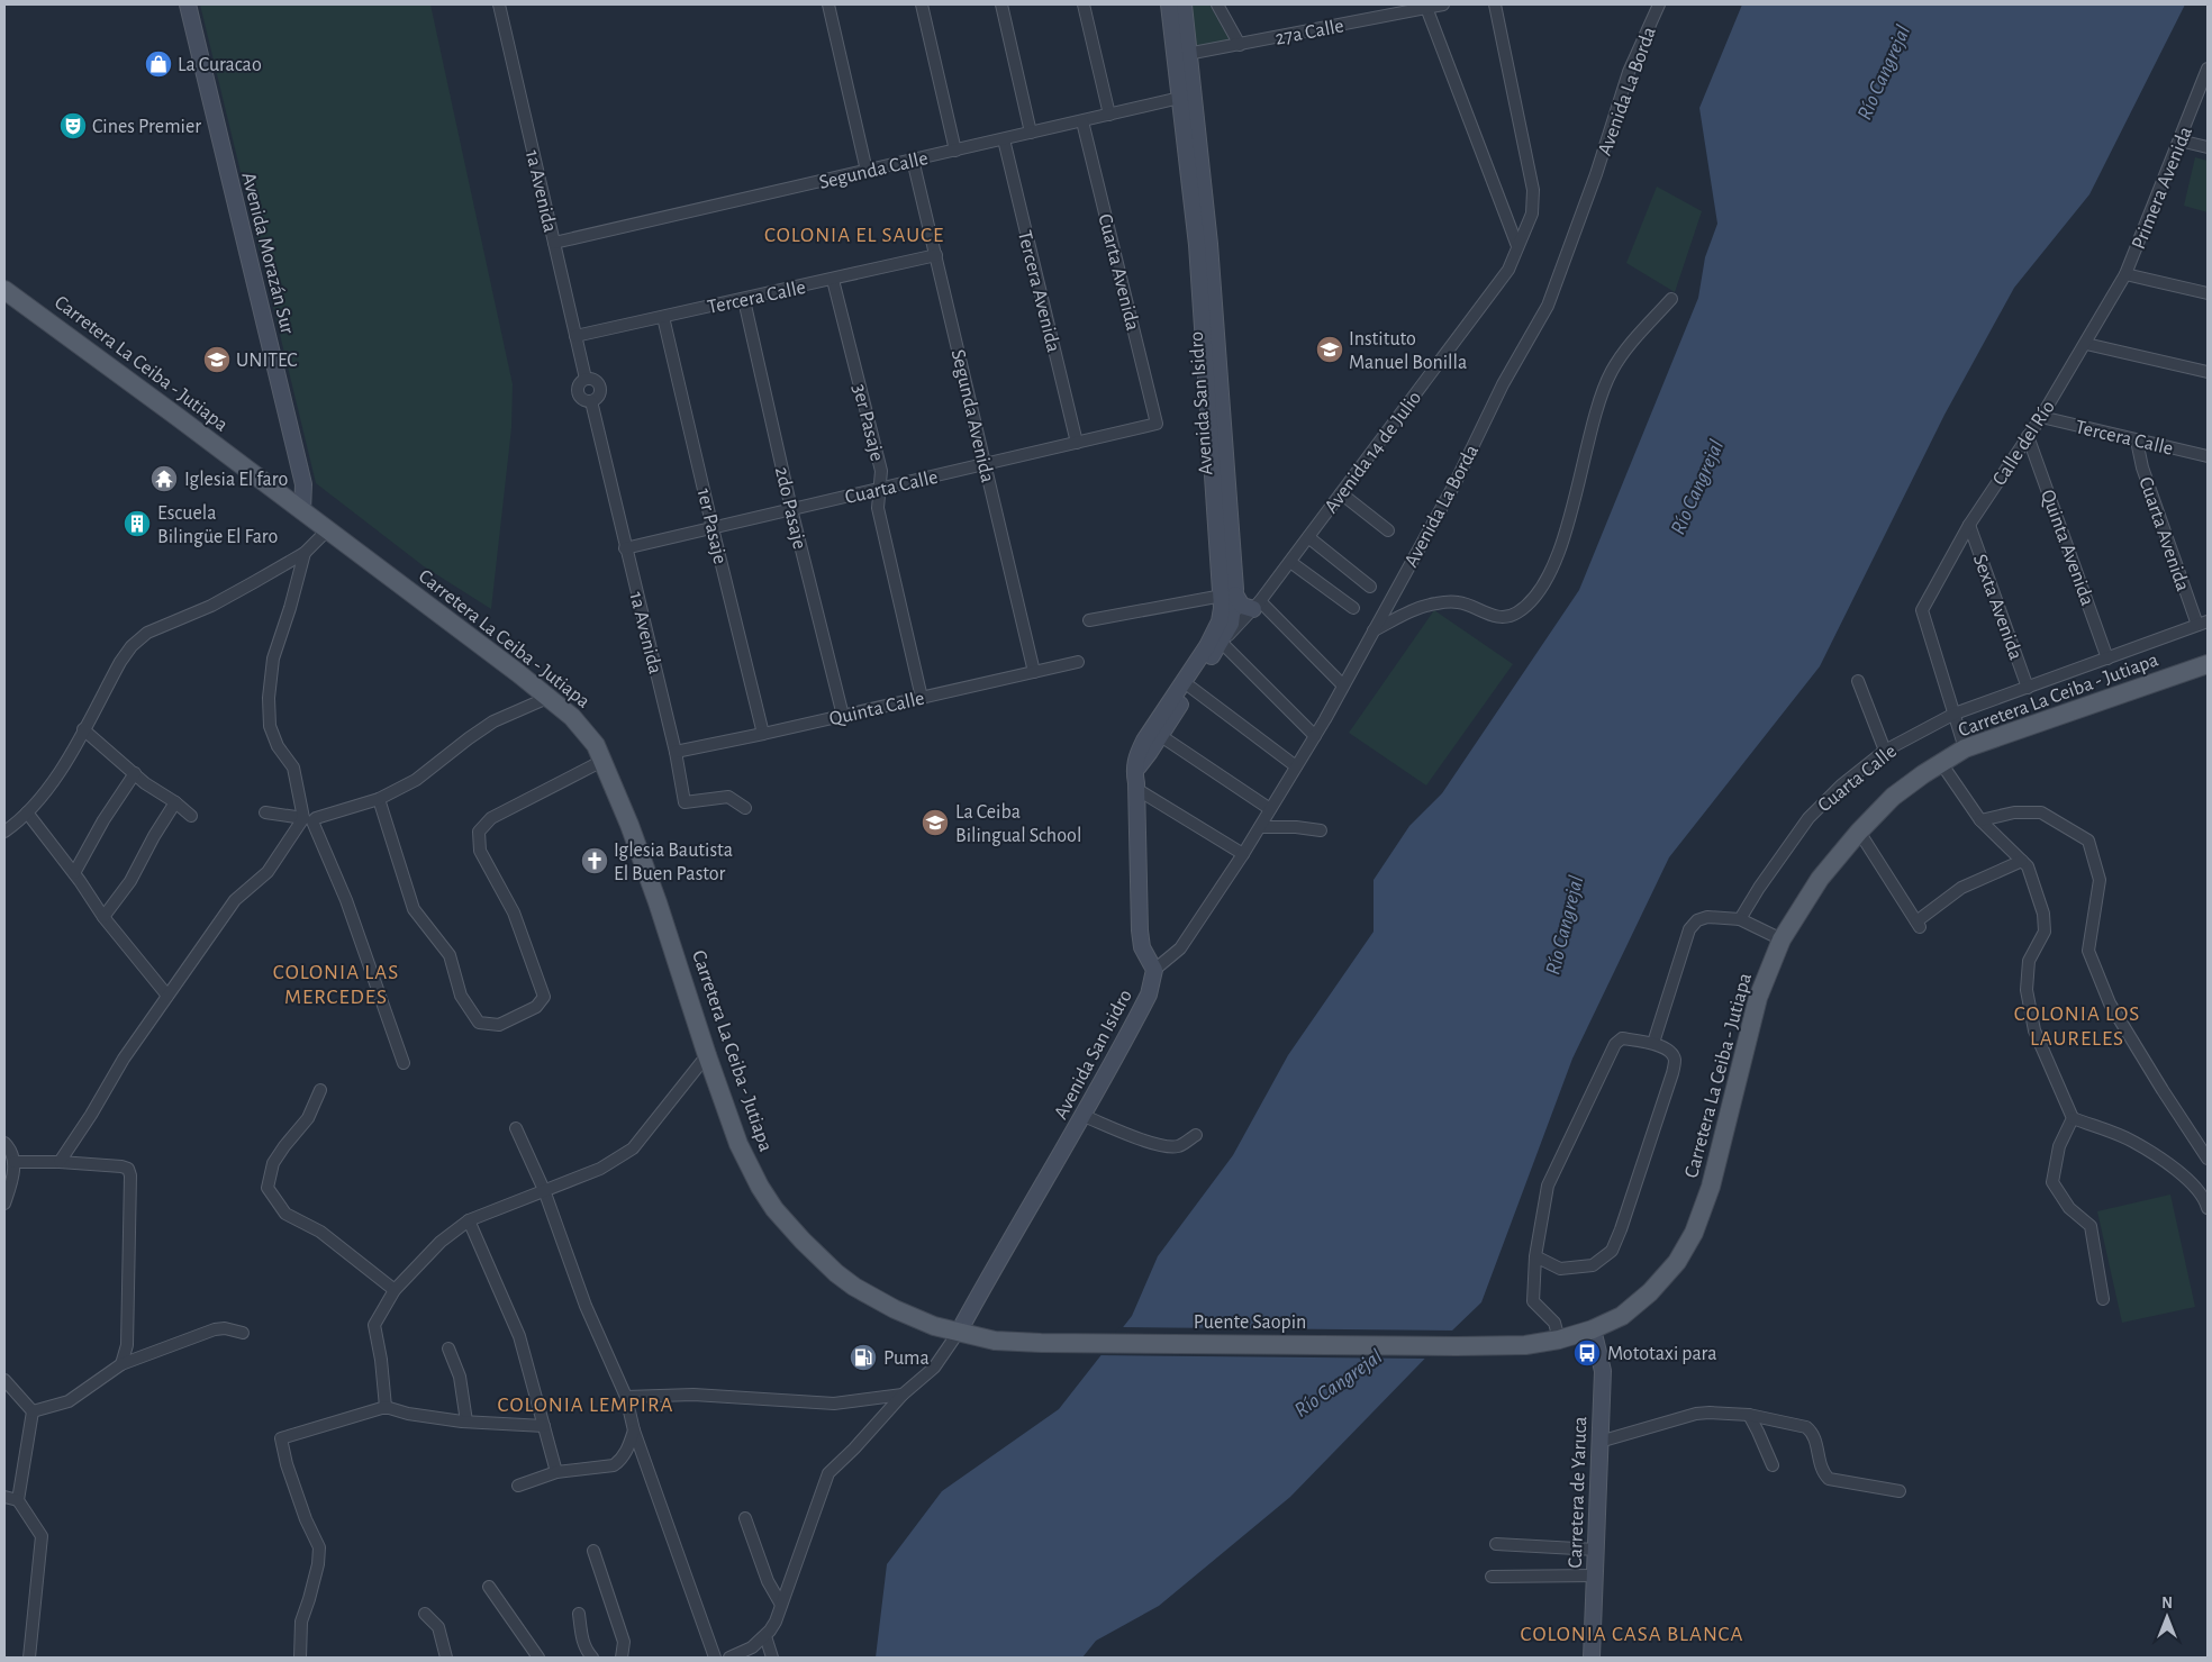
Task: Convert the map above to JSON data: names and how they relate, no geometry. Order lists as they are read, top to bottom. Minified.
{"streets":{"main road":["Carretera La Ceiba - Jutiapa","Puente Saopin"],"street":["27a Calle","Avenida La Borda","Segunda Calle","Primera Avenida","1a Avenida","Avenida Morazán Sur","Cuarta Avenida","Tercera Avenida","Tercera Calle","Avenida San Isidro","Segunda Avenida","3er Pasaje","Calle del Río","Avenida 14 de Julio","Cuarta Calle","2do Pasaje","1er Pasaje","Quinta Avenida","Sexta Avenida","Quinta Calle","Carretera de Yaruca"]},"crossings":[["27a Calle","Avenida San Isidro"],["Avenida La Borda","Avenida San Isidro"],["Segunda Calle","1a Avenida"],["Segunda Calle","Cuarta Avenida"],["Segunda Calle","Tercera Avenida"],["Segunda Calle","Avenida San Isidro"],["Segunda Calle","Segunda Avenida"],["Primera Avenida","Calle del Río"],["1a Avenida","Tercera Calle"],["1a Avenida","Cuarta Calle"],["1a Avenida","Quinta Calle"],["Avenida Morazán Sur","Carretera La Ceiba - Jutiapa"],["Cuarta Avenida","Tercera Calle"],["Cuarta Avenida","Cuarta Calle"],["Tercera Avenida","Cuarta Calle"],["Tercera Calle","Segunda Avenida"],["Tercera Calle","3er Pasaje"],["Tercera Calle","Calle del Río"],["Tercera Calle","2do Pasaje"],["Tercera Calle","1er Pasaje"],["Carretera La Ceiba - Jutiapa","Avenida San Isidro"],["Carretera La Ceiba - Jutiapa","Puente Saopin"],["Carretera La Ceiba - Jutiapa","Carretera de Yaruca"],["Avenida San Isidro","Avenida 14 de Julio"],["Segunda Avenida","Cuarta Calle"],["Segunda Avenida","Quinta Calle"],["3er Pasaje","Cuarta Calle"],["3er Pasaje","Quinta Calle"],["Calle del Río","Cuarta Calle"],["Calle del Río","Quinta Avenida"],["Calle del Río","Sexta Avenida"],["Cuarta Calle","2do Pasaje"],["Cuarta Calle","1er Pasaje"],["Cuarta Calle","Quinta Avenida"],["Cuarta Calle","Sexta Avenida"],["2do Pasaje","Quinta Calle"],["1er Pasaje","Quinta Calle"]],"districts":["COLONIA EL SAUCE","COLONIA LAS MERCEDES","COLONIA LOS LAURELES","COLONIA LEMPIRA","COLONIA CASA BLANCA"],"water":["Río Cangrejal"],"places":{"shop":["La Curacao"],"theatre":["Cines Premier"],"school or university":["Instituto Manuel Bonilla","UNITEC","La Ceiba Bilingual School"],"temple":["Iglesia El faro"],"building":["Escuela Bilingüe El Faro"],"church":["Iglesia Bautista El Buen Pastor"],"bus stop":["Mototaxi para"],"fuel station":["Puma"]},"north":"top"}
